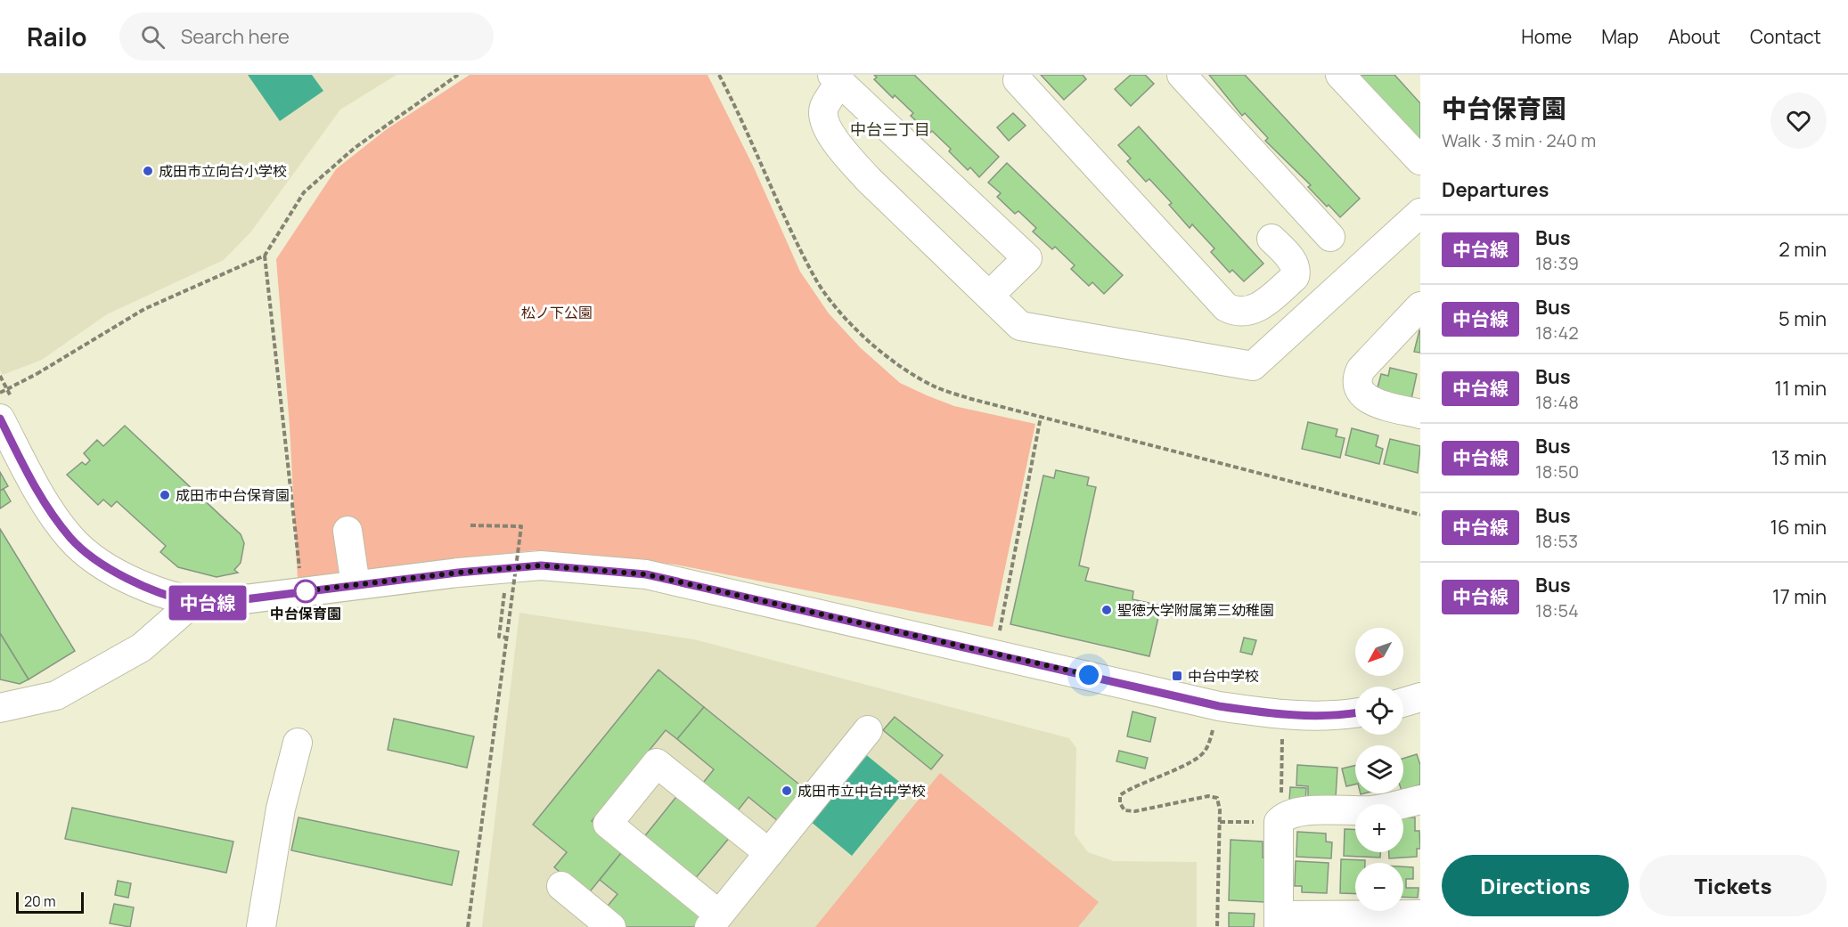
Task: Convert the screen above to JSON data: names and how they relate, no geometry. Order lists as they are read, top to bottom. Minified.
{"districts":["中台三丁目"],"parks":["松ノ下公園"],"places":{"other":["成田市立向台小学校","成田市中台保育園","中台保育園","聖徳大学附属第三幼稚園","成田市立中台中学校"],"transit":["中台中学校"]},"lines":["bus line 中台線"],"scale_bar":"20 m","north":"bottom left","page":{"header":"Railo","search":"Search here","nav":["Home","Map","About","Contact"],"on_map":"中台線","heading":[["中台保育園","Walk · 3 min · 240 m"],"Departures"],"list":[{"mark":"中台線","name":"Bus","note":"18:39","value":"2 min"},{"mark":"中台線","name":"Bus","note":"18:42","value":"5 min"},{"mark":"中台線","name":"Bus","note":"18:48","value":"11 min"},{"mark":"中台線","name":"Bus","note":"18:50","value":"13 min"},{"mark":"中台線","name":"Bus","note":"18:53","value":"16 min"},{"mark":"中台線","name":"Bus","note":"18:54","value":"17 min"}],"map_buttons":["+","−"],"buttons":["Directions","Tickets"],"scale":"20 m"}}
